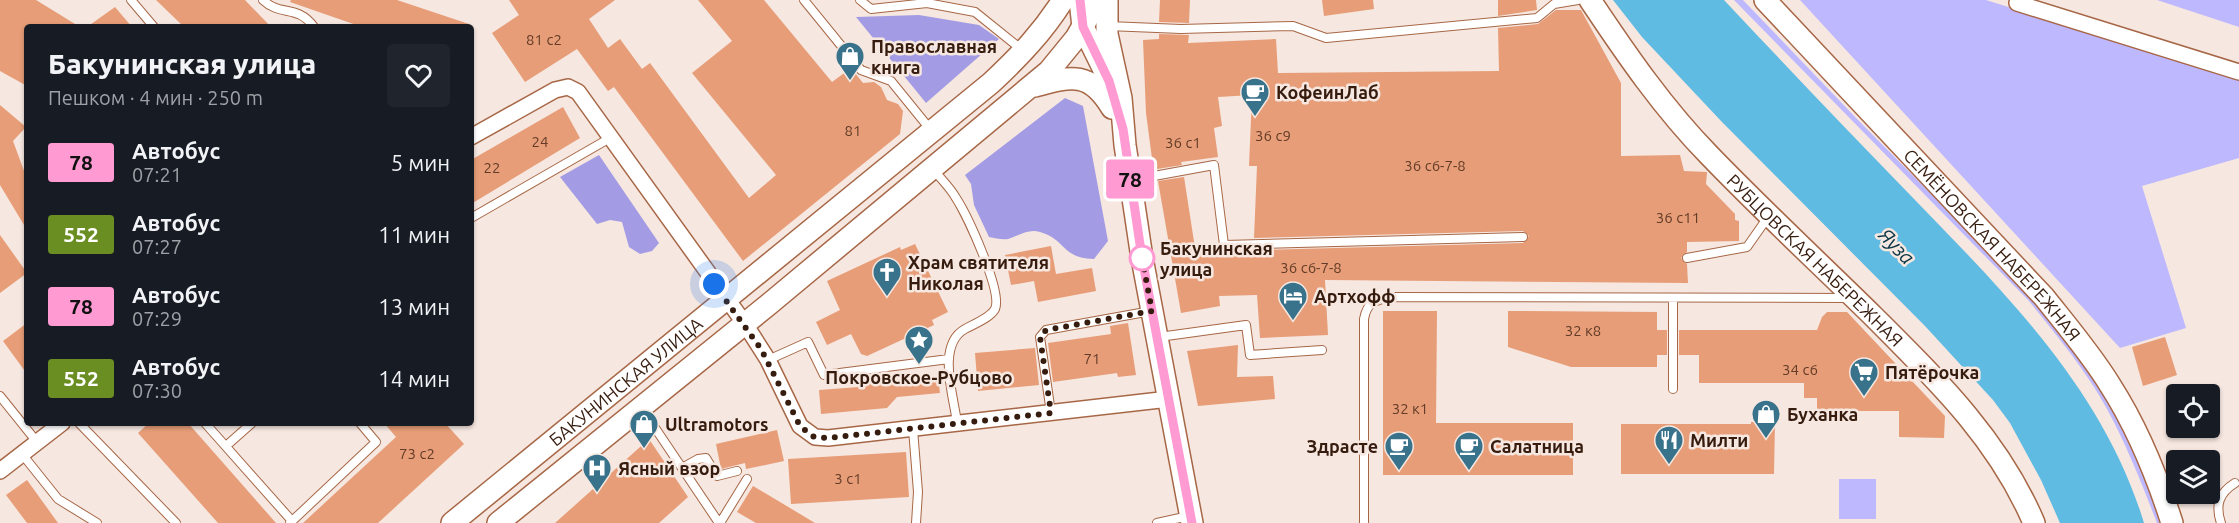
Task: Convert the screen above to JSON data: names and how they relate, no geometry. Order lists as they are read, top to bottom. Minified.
{"streets":{"main road":["СЕМЁНОВСКАЯ НАБЕРЕЖНАЯ","РУБЦОВСКАЯ НАБЕРЕЖНАЯ","БАКУНИНСКАЯ УЛИЦА"]},"water":["Яуза"],"places":{"shop":["Православная книга","Буханка","Ultramotors"],"cafe":["КофеинЛаб","Здрасте","Салатница"],"other":["Бакунинская улица"],"church":["Храм святителя Николая"],"hotel":["Артхофф"],"place":["Покровское-Рубцово"],"supermarket":["Пятёрочка"],"restaurant":["Милти"],"hospital":["Ясный взор"]},"lines":["bus line 78"],"house_numbers":["81 с2","81","36 c9","24","36 с1","36 с6-7-8","22","36 c11","36 с6-7-8","32 к8","71","34 с6","32 к1","73 с2","3 с1"],"page":{"on_map":"78","heading":["Бакунинская улица","Пешком · 4 мин · 250 m"],"list":[{"mark":"78","name":"Автобус","note":"07:21","value":"5 мин"},{"mark":"552","name":"Автобус","note":"07:27","value":"11 мин"},{"mark":"78","name":"Автобус","note":"07:29","value":"13 мин"},{"mark":"552","name":"Автобус","note":"07:30","value":"14 мин"}]}}
